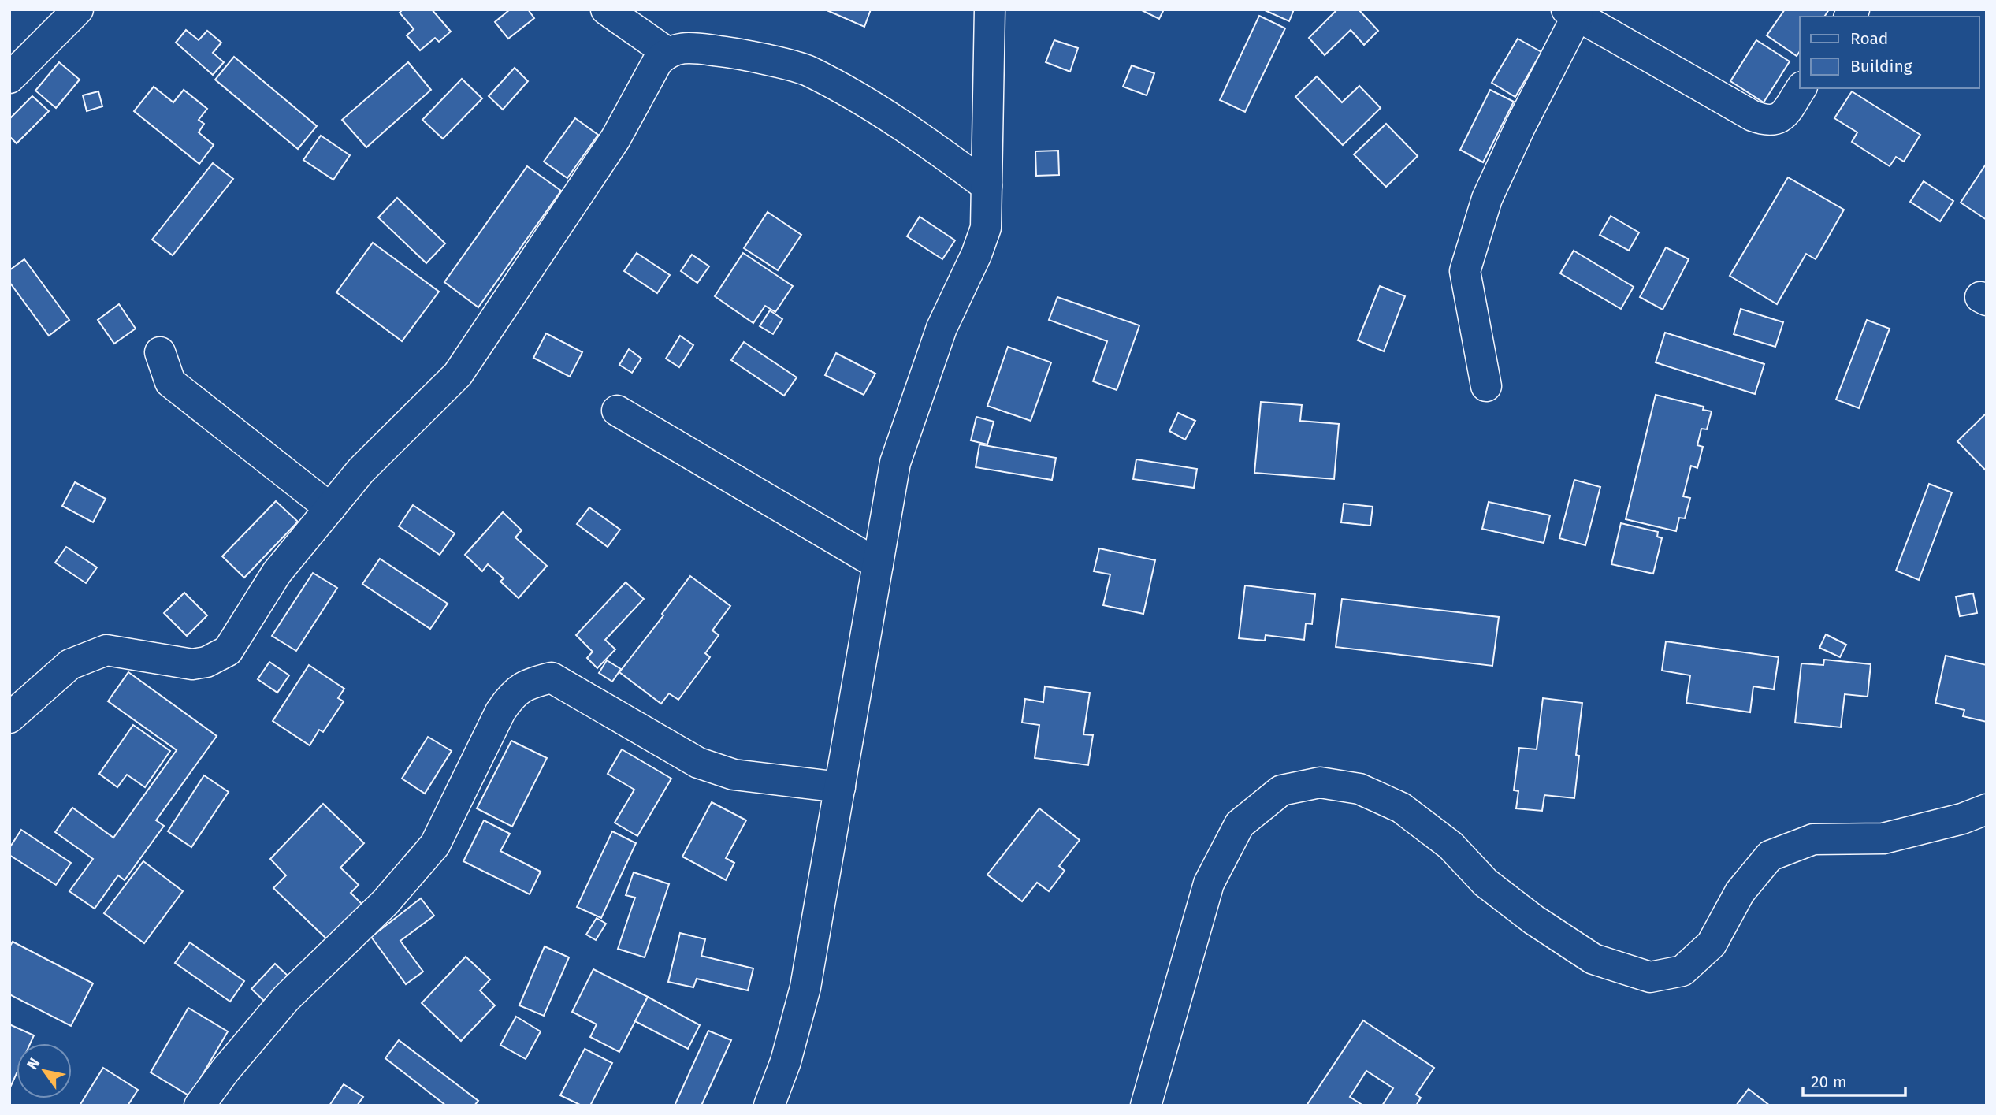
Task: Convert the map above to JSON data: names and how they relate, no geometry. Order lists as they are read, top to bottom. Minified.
{"legend":["Road","Building"],"scale_bar":"20 m","north":"top left"}
